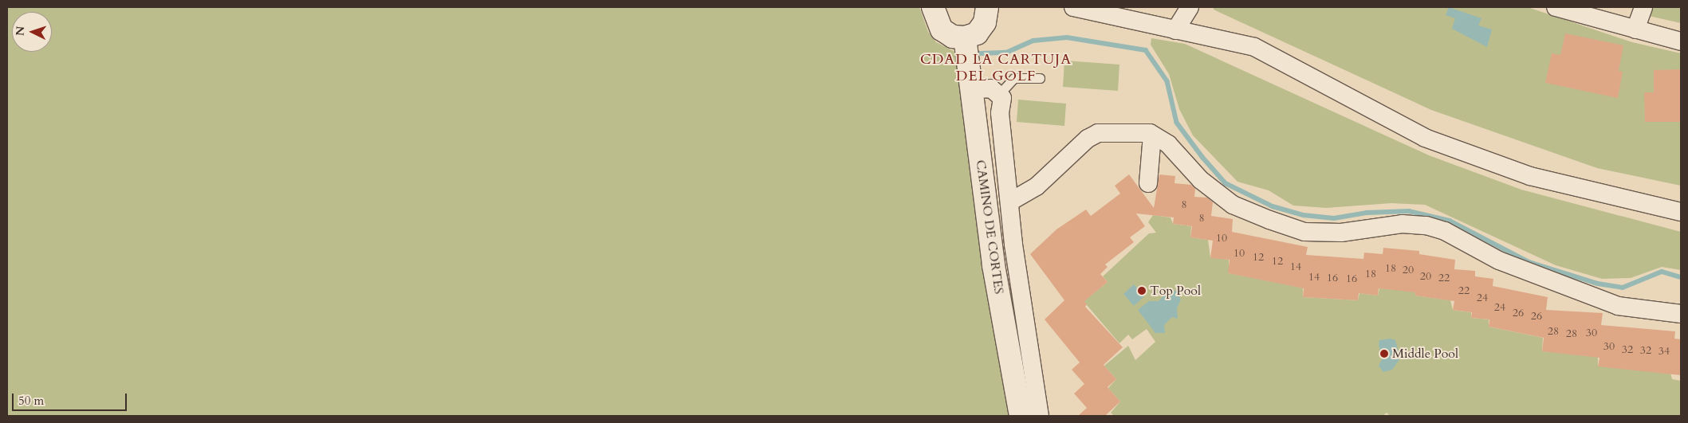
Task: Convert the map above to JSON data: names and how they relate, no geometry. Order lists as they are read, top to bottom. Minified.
{"streets":{"street":["CAMINO DE CORTES"]},"districts":["CDAD LA CARTUJA DEL GOLF"],"places":["Top Pool","Middle Pool"],"house_numbers":["8","8","10","10","12","12","14","18","20","18","20","14","16","22","16","22","24","24","26","26","28","30","28","30","32","32","34"],"scale_bar":"50 m","north":"left"}
